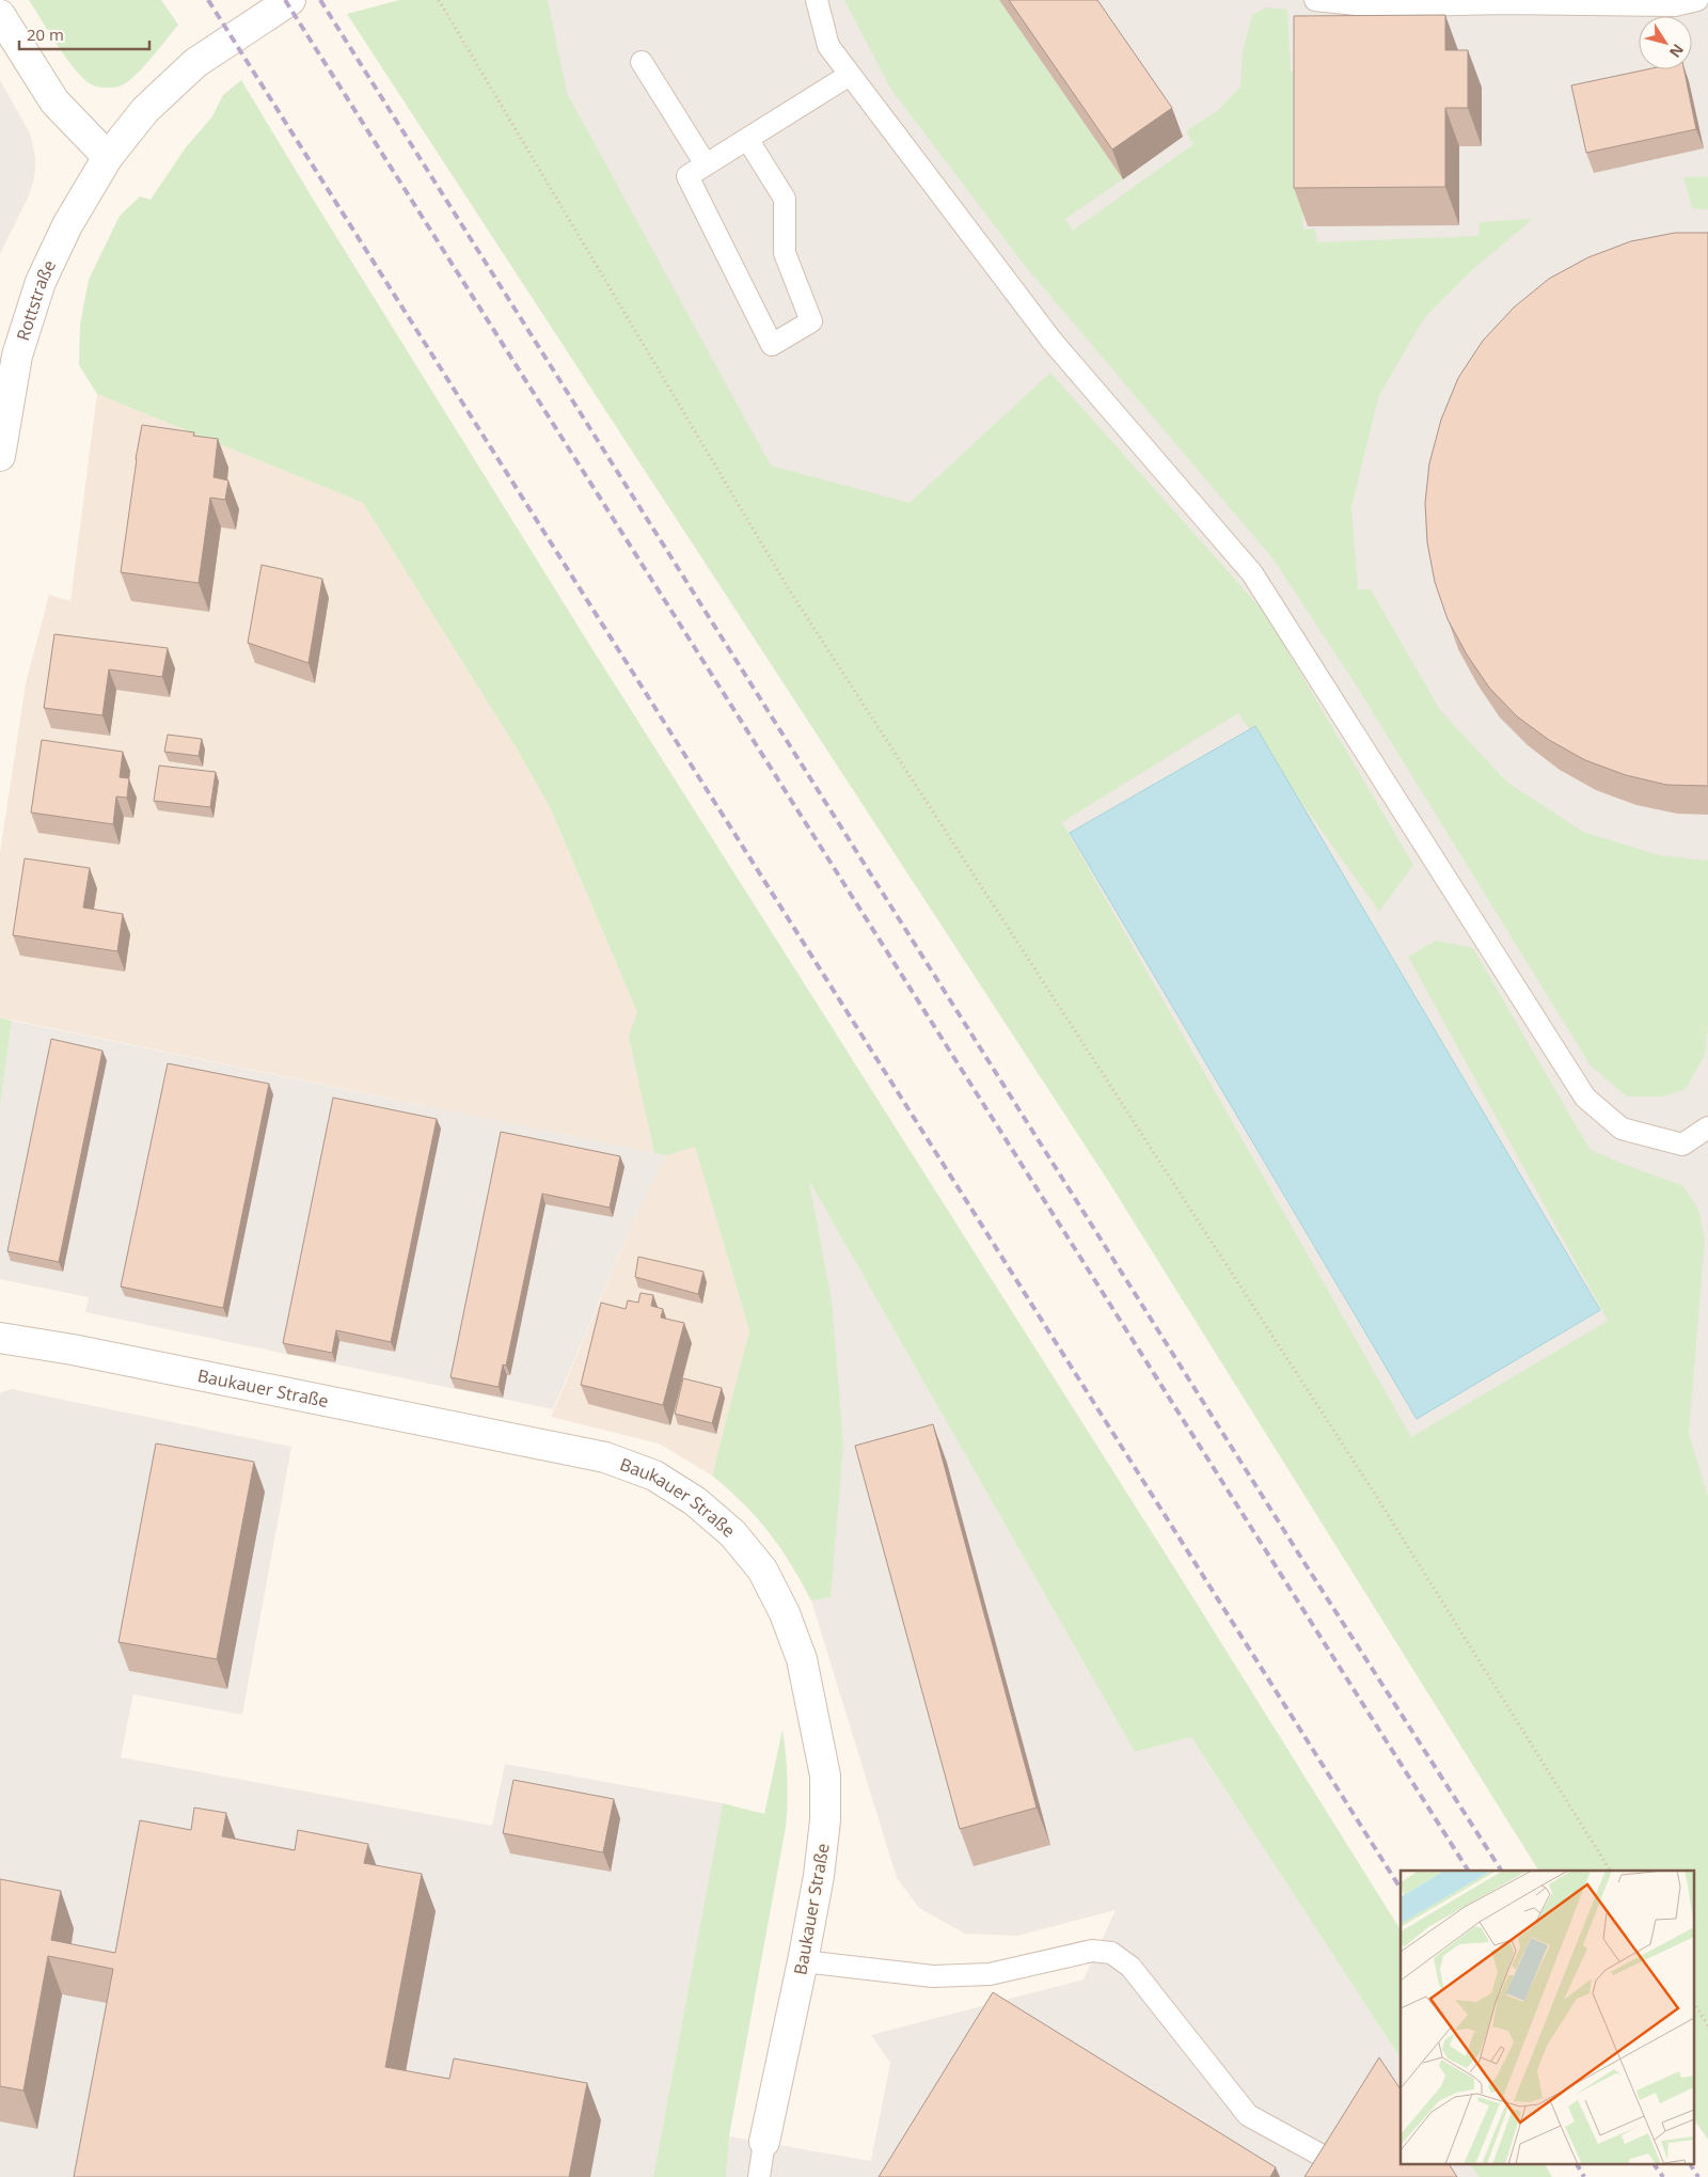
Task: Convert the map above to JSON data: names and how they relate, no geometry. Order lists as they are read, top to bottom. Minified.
{"streets":{"street":["Rottstraße","Baukauer Straße"]},"scale_bar":"20 m","north":"bottom right"}
